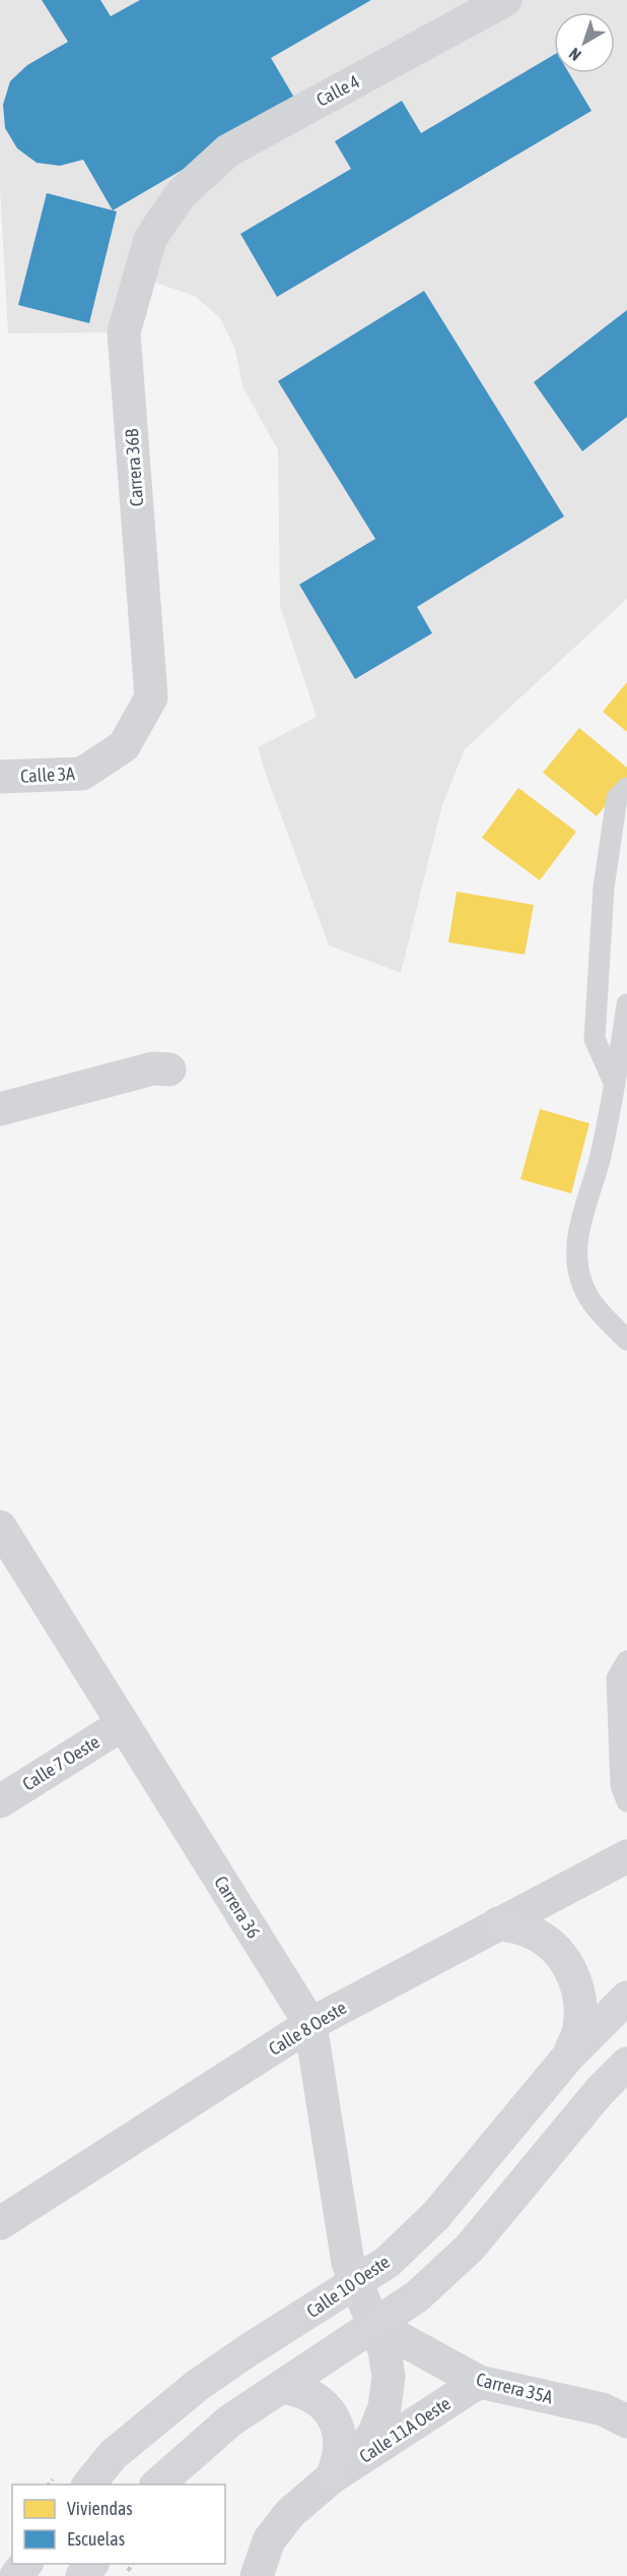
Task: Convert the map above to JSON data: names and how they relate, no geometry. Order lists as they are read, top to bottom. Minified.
{"streets":{"main road":["Calle 10 Oeste"],"street":["Calle 4","Carrera 36B","Calle 3A","Calle 7 Oeste","Carrera 36","Calle 8 Oeste","Carrera 35A","Calle 11A Oeste"]},"crossings":[["Calle 4","Carrera 36B"],["Carrera 36B","Calle 3A"],["Calle 7 Oeste","Carrera 36"],["Carrera 36","Calle 8 Oeste"],["Carrera 36","Calle 10 Oeste"],["Carrera 36","Carrera 35A"],["Carrera 36","Calle 11A Oeste"],["Carrera 35A","Calle 11A Oeste"]],"legend":["Viviendas","Escuelas"],"north":"bottom left"}
